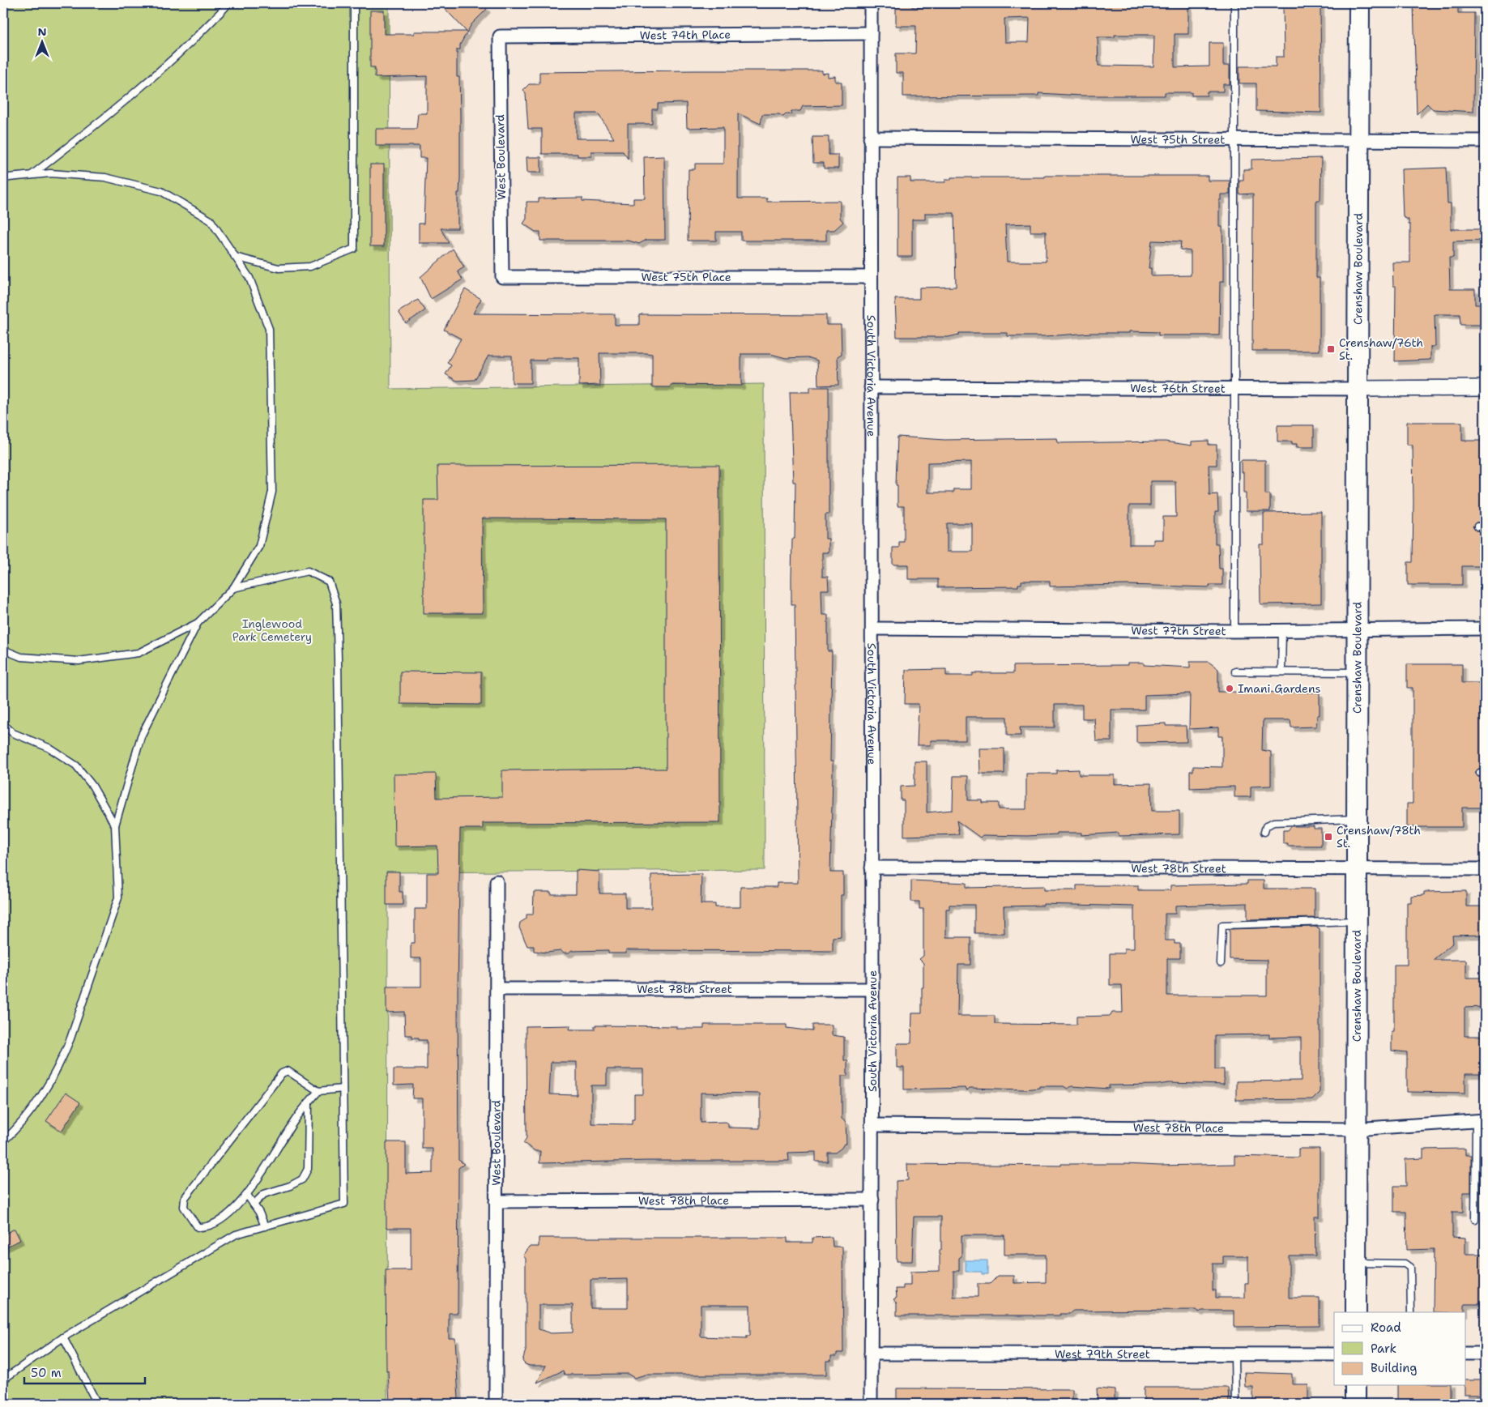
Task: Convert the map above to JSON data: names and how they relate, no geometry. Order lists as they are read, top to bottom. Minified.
{"streets":{"main road":["Crenshaw Boulevard"],"street":["West 74th Place","West 75th Street","West Boulevard","West 75th Place","South Victoria Avenue","West 76th Street","West 77th Street","West 78th Street","West 78th Place","West 79th Street"]},"crossings":[["West 74th Place","West Boulevard"],["West 74th Place","South Victoria Avenue"],["West 75th Street","Crenshaw Boulevard"],["West 75th Street","South Victoria Avenue"],["West Boulevard","West 75th Place"],["West Boulevard","West 78th Street"],["West Boulevard","West 78th Place"],["Crenshaw Boulevard","West 76th Street"],["Crenshaw Boulevard","West 77th Street"],["Crenshaw Boulevard","West 78th Street"],["Crenshaw Boulevard","West 78th Place"],["West 75th Place","South Victoria Avenue"],["South Victoria Avenue","West 76th Street"],["South Victoria Avenue","West 77th Street"],["South Victoria Avenue","West 78th Street"],["South Victoria Avenue","West 78th Place"],["South Victoria Avenue","West 79th Street"]],"parks":["Inglewood Park Cemetery"],"places":{"transit":["Crenshaw/76th St.","Crenshaw/78th St."],"other":["Imani Gardens"]},"legend":["Road","Park","Building"],"scale_bar":"50 m","north":"top"}
